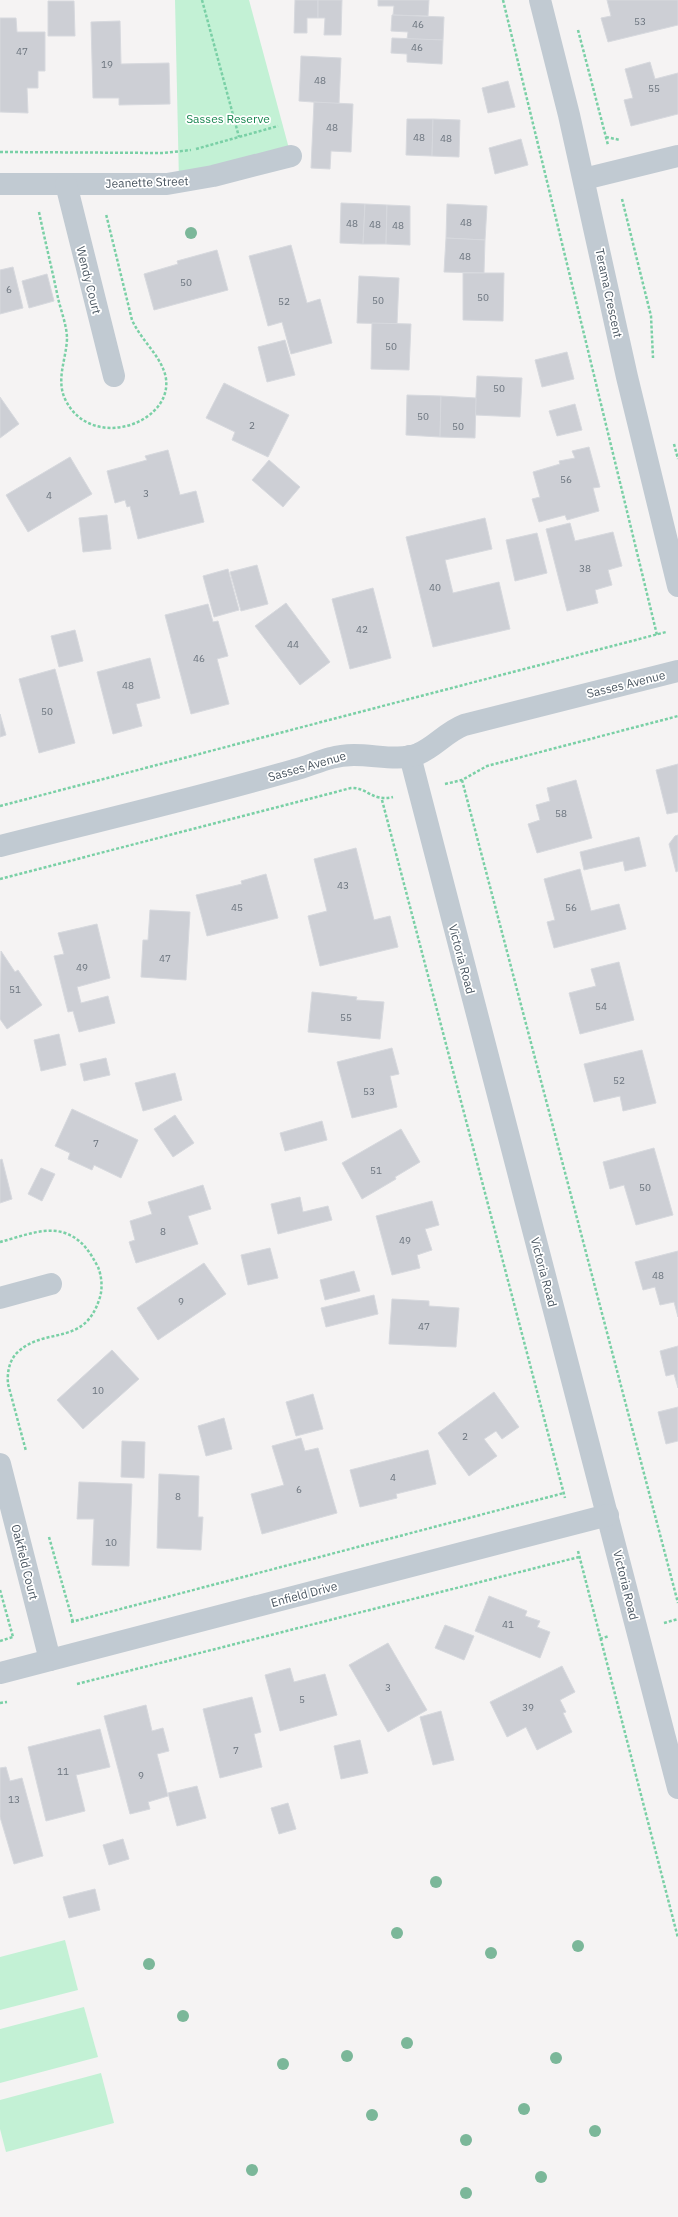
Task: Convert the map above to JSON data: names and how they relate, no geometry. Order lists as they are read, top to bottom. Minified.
{"streets":{"street":["Jeanette Street","Wendy Court","Terama Crescent","Sasses Avenue","Victoria Road","Oakfield Court","Enfield Drive"]},"crossings":[["Jeanette Street","Wendy Court"],["Sasses Avenue","Victoria Road"],["Victoria Road","Enfield Drive"],["Oakfield Court","Enfield Drive"]],"parks":["Sasses Reserve"],"house_numbers":["53","46","46","47","19","48","55","48","48","48","48","48","48","48","48","50","6","50","50","52","50","50","50","2","50","56","3","4","38","40","42","44","46","48","50","58","43","45","56","47","49","51","54","55","52","53","7","51","50","8","49","48","9","47","10","2","4","6","8","10","41","3","5","39","7","11","9","13"]}
